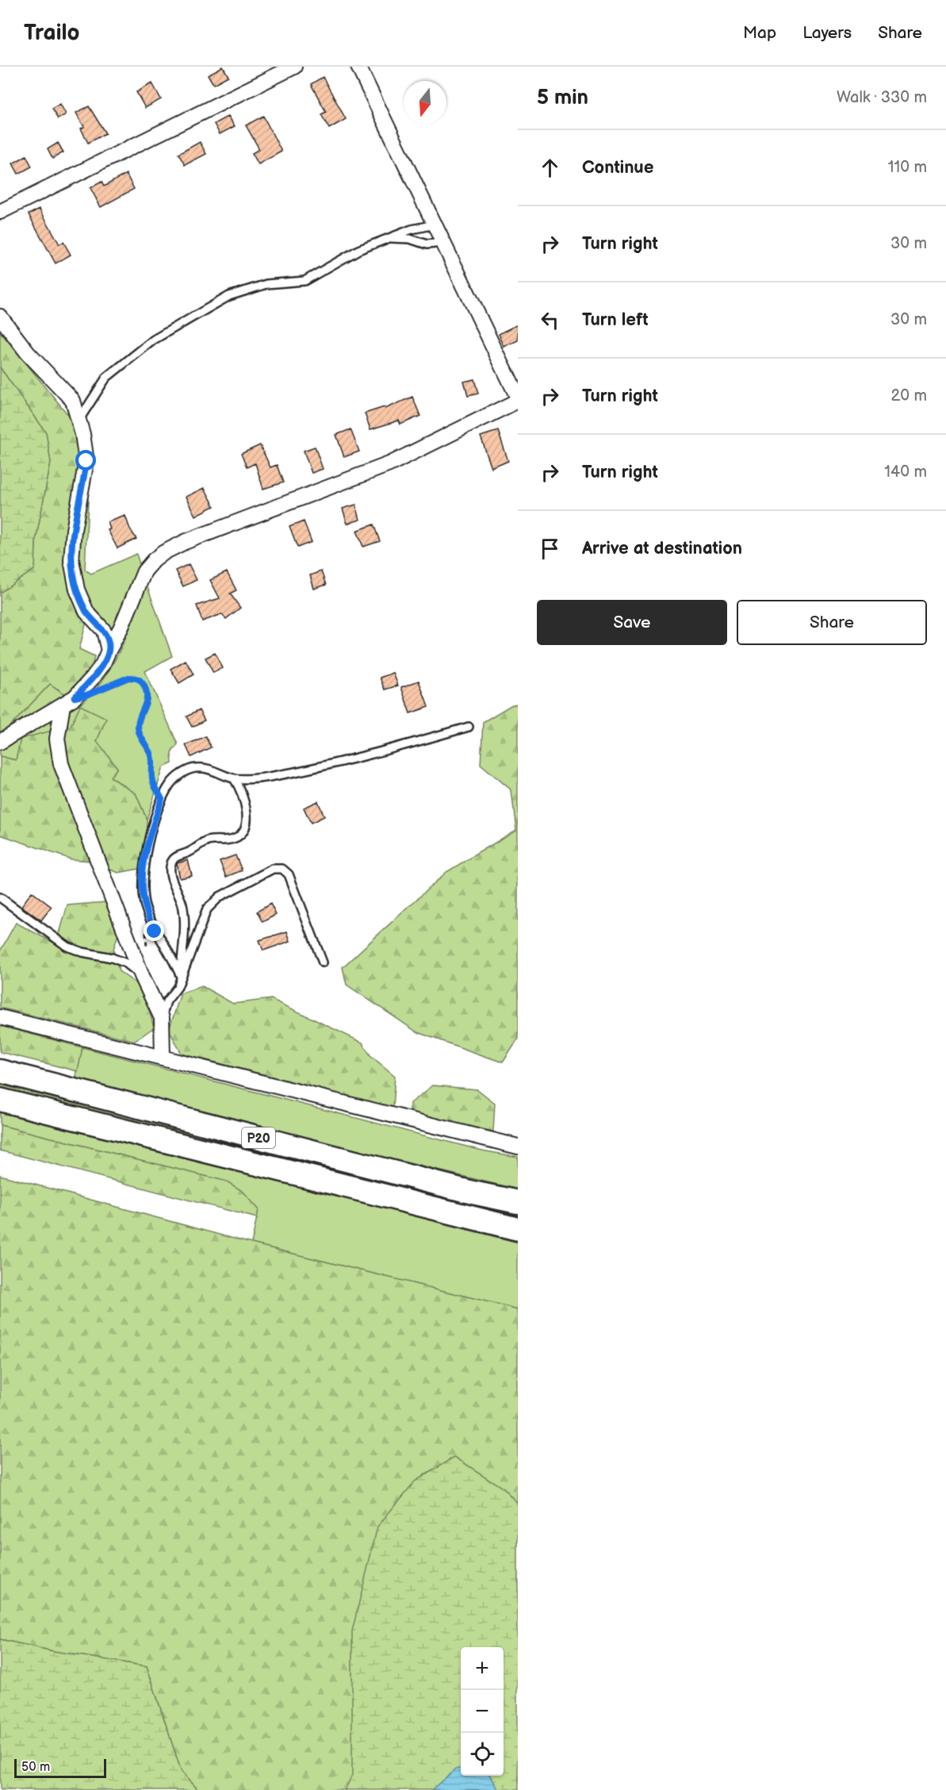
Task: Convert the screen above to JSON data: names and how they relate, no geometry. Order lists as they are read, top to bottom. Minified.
{"streets":{"main road":["Р20"]},"scale_bar":"50 m","north":"bottom","page":{"header":"Trailo","nav":["Map","Layers","Share"],"heading":["5 min","Walk · 330 m"],"list":[["Continue","110 m"],["Turn right","30 m"],["Turn left","30 m"],["Turn right","20 m"],["Turn right","140 m"],"Arrive at destination"],"buttons":["Save","Share"],"map_buttons":["+","−"],"scale":"50 m"}}
